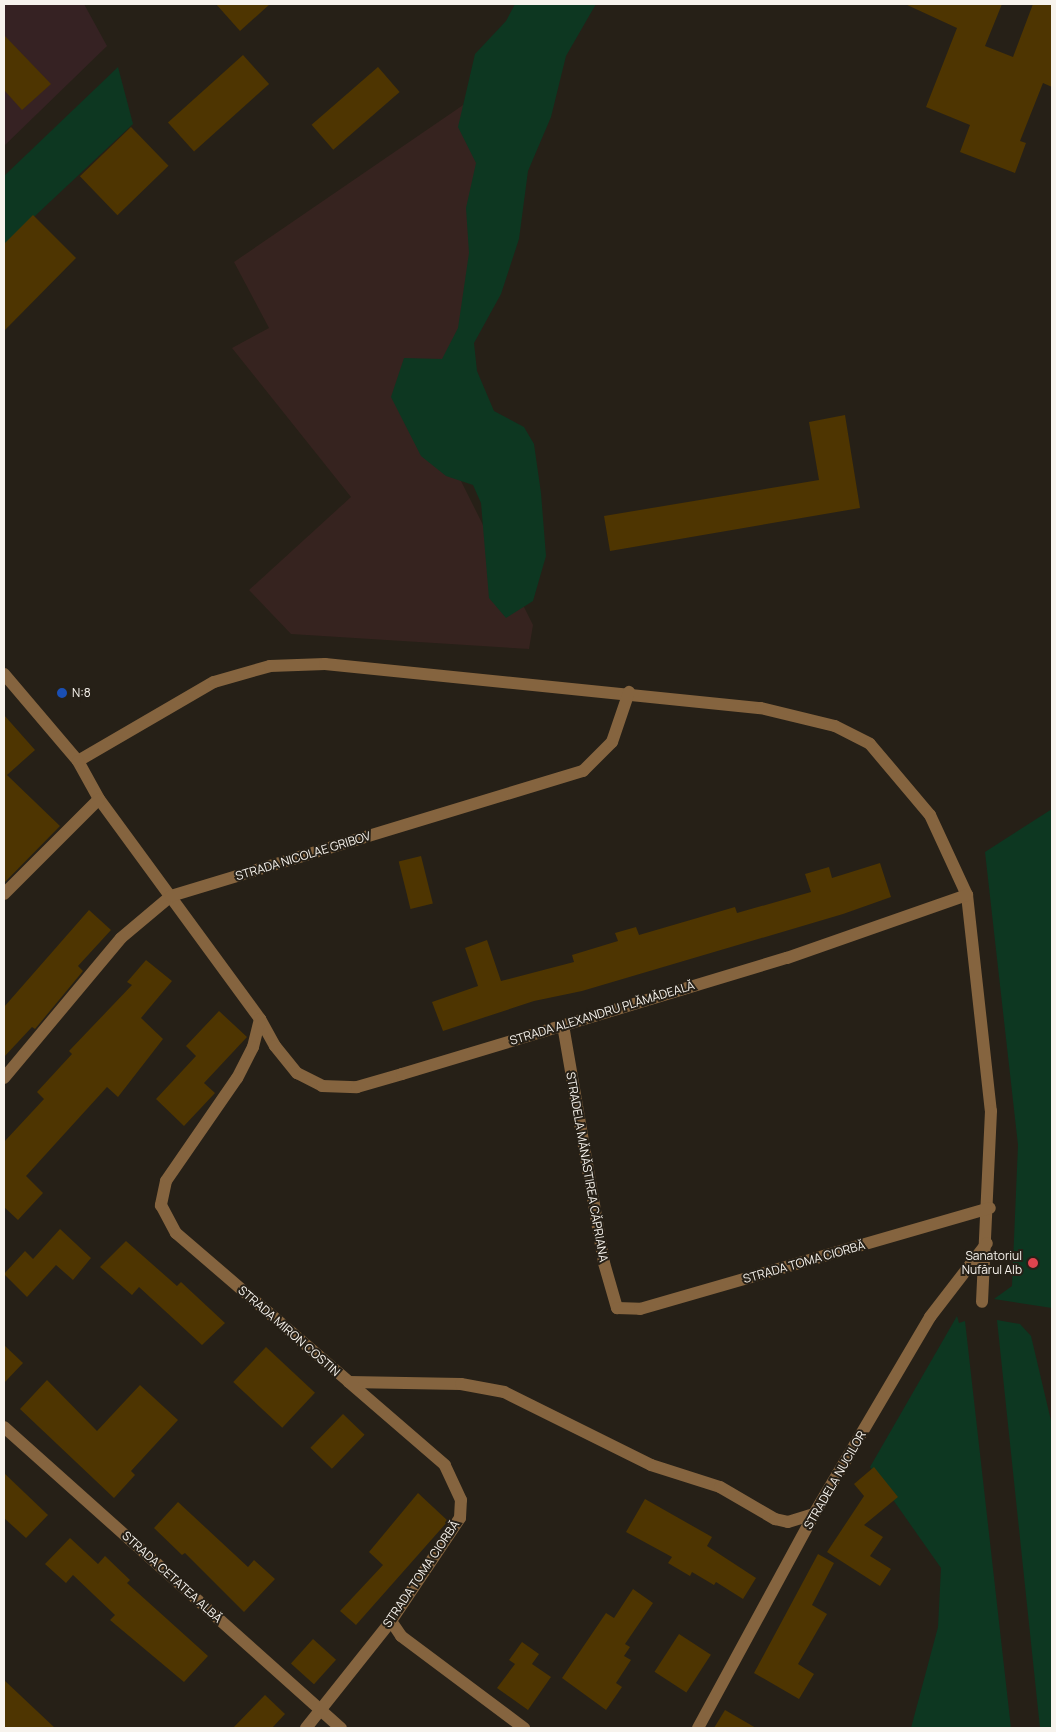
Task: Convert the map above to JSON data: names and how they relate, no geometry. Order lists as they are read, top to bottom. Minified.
{"streets":{"street":["STRADA NICOLAE GRIBOV","STRADA ALEXANDRU PLĂMĂDEALĂ","STRADELA MĂNĂSTIREA CĂPRIANA","STRADA TOMA CIORBĂ","STRADA MIRON COSTIN","STRADELA NUCILOR","STRADA CETATEA ALBĂ"]},"crossings":[["STRADA NICOLAE GRIBOV","STRADA ALEXANDRU PLĂMĂDEALĂ"],["STRADA ALEXANDRU PLĂMĂDEALĂ","STRADELA MĂNĂSTIREA CĂPRIANA"],["STRADA ALEXANDRU PLĂMĂDEALĂ","STRADA MIRON COSTIN"],["STRADELA MĂNĂSTIREA CĂPRIANA","STRADA TOMA CIORBĂ"],["STRADA TOMA CIORBĂ","STRADA MIRON COSTIN"],["STRADA TOMA CIORBĂ","STRADA CETATEA ALBĂ"],["STRADA MIRON COSTIN","STRADELA NUCILOR"]],"places":["N:8","Sanatoriul Nufărul Alb"]}
